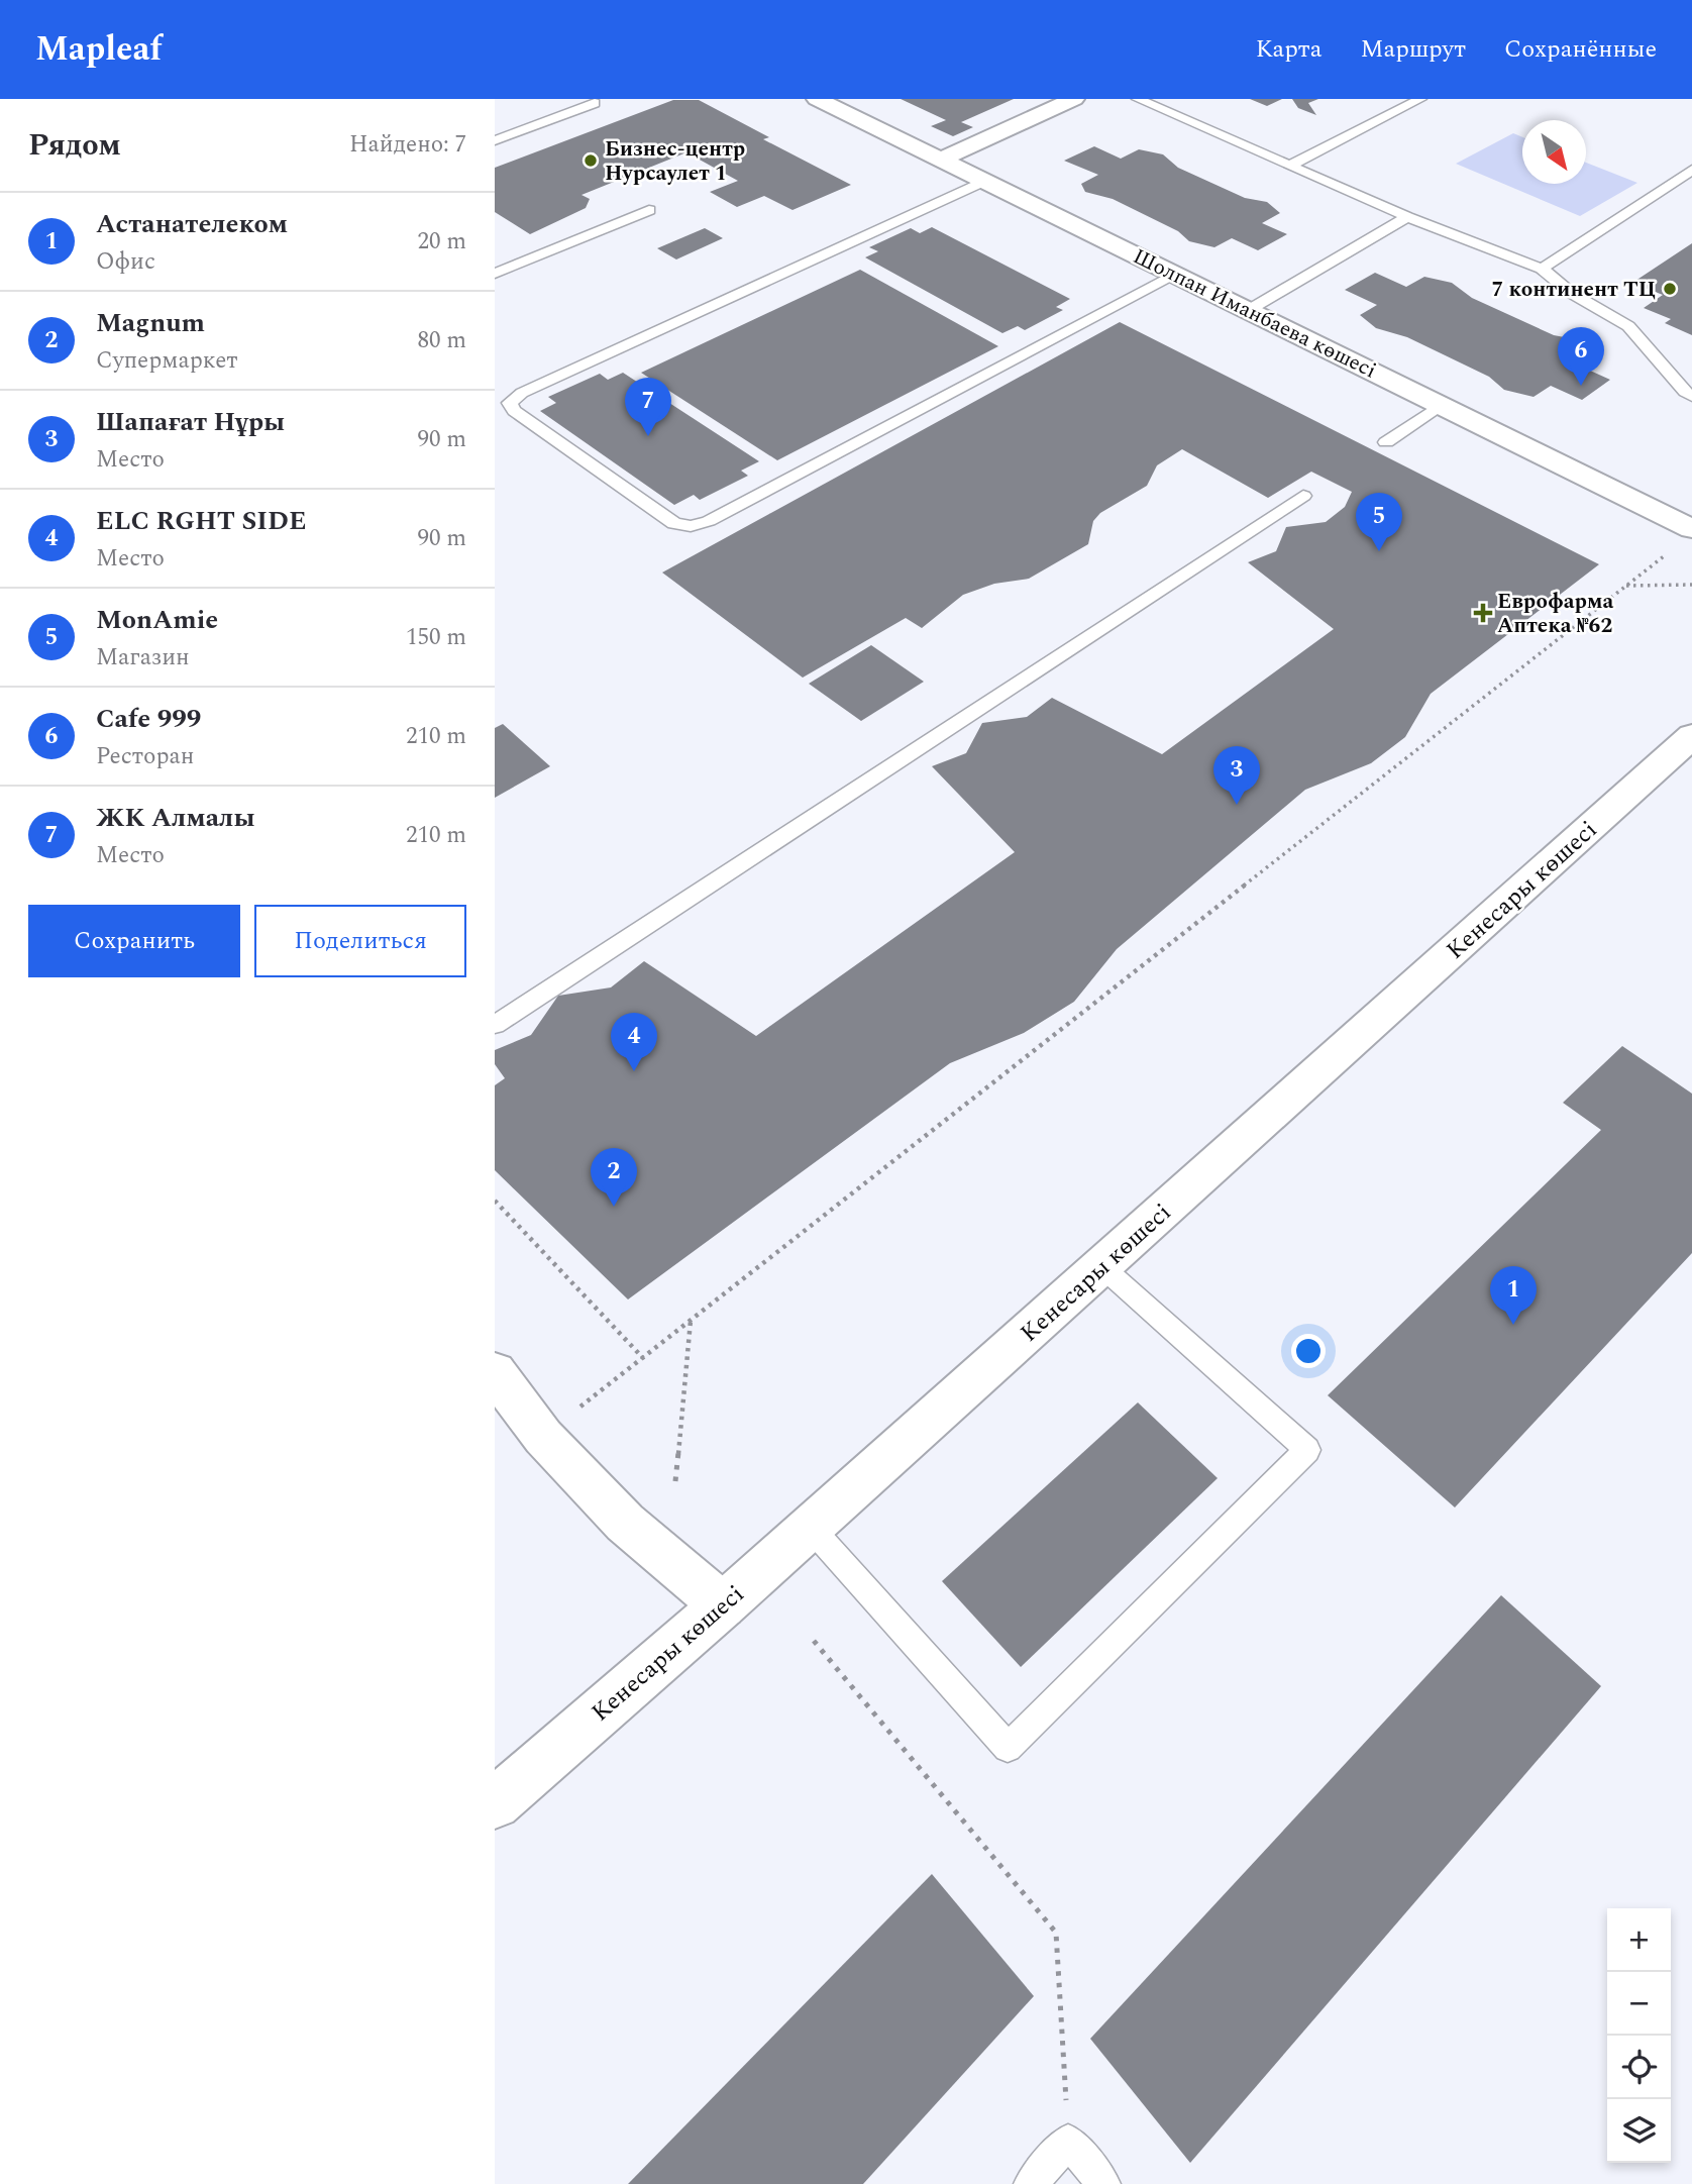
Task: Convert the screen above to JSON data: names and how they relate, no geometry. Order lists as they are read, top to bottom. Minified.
{"streets":{"street":["Шолпан Иманбаева көшесі","Кенесары көшесі"]},"places":{"other":["Бизнес-центр Нурсаулет 1","7 континент ТЦ"],"health":["Еврофарма Аптека №62"]},"north":"bottom right","page":{"header":"Mapleaf","nav":["Карта","Маршрут","Сохранённые"],"heading":["Рядом","Найдено: 7"],"list":[{"mark":"1","name":"Астанателеком","note":"Офис","value":"20 m"},{"mark":"2","name":"Magnum","note":"Супермаркет","value":"80 m"},{"mark":"3","name":"Шапағат Нұры","note":"Место","value":"90 m"},{"mark":"4","name":"ELC RGHT SIDE","note":"Место","value":"90 m"},{"mark":"5","name":"MonAmie","note":"Магазин","value":"150 m"},{"mark":"6","name":"Cafe 999","note":"Ресторан","value":"210 m"},{"mark":"7","name":"ЖК Алмалы","note":"Место","value":"210 m"}],"pins":["6","7","5","3","4","2","1"],"buttons":["Сохранить","Поделиться"],"map_buttons":["+","−"]}}
